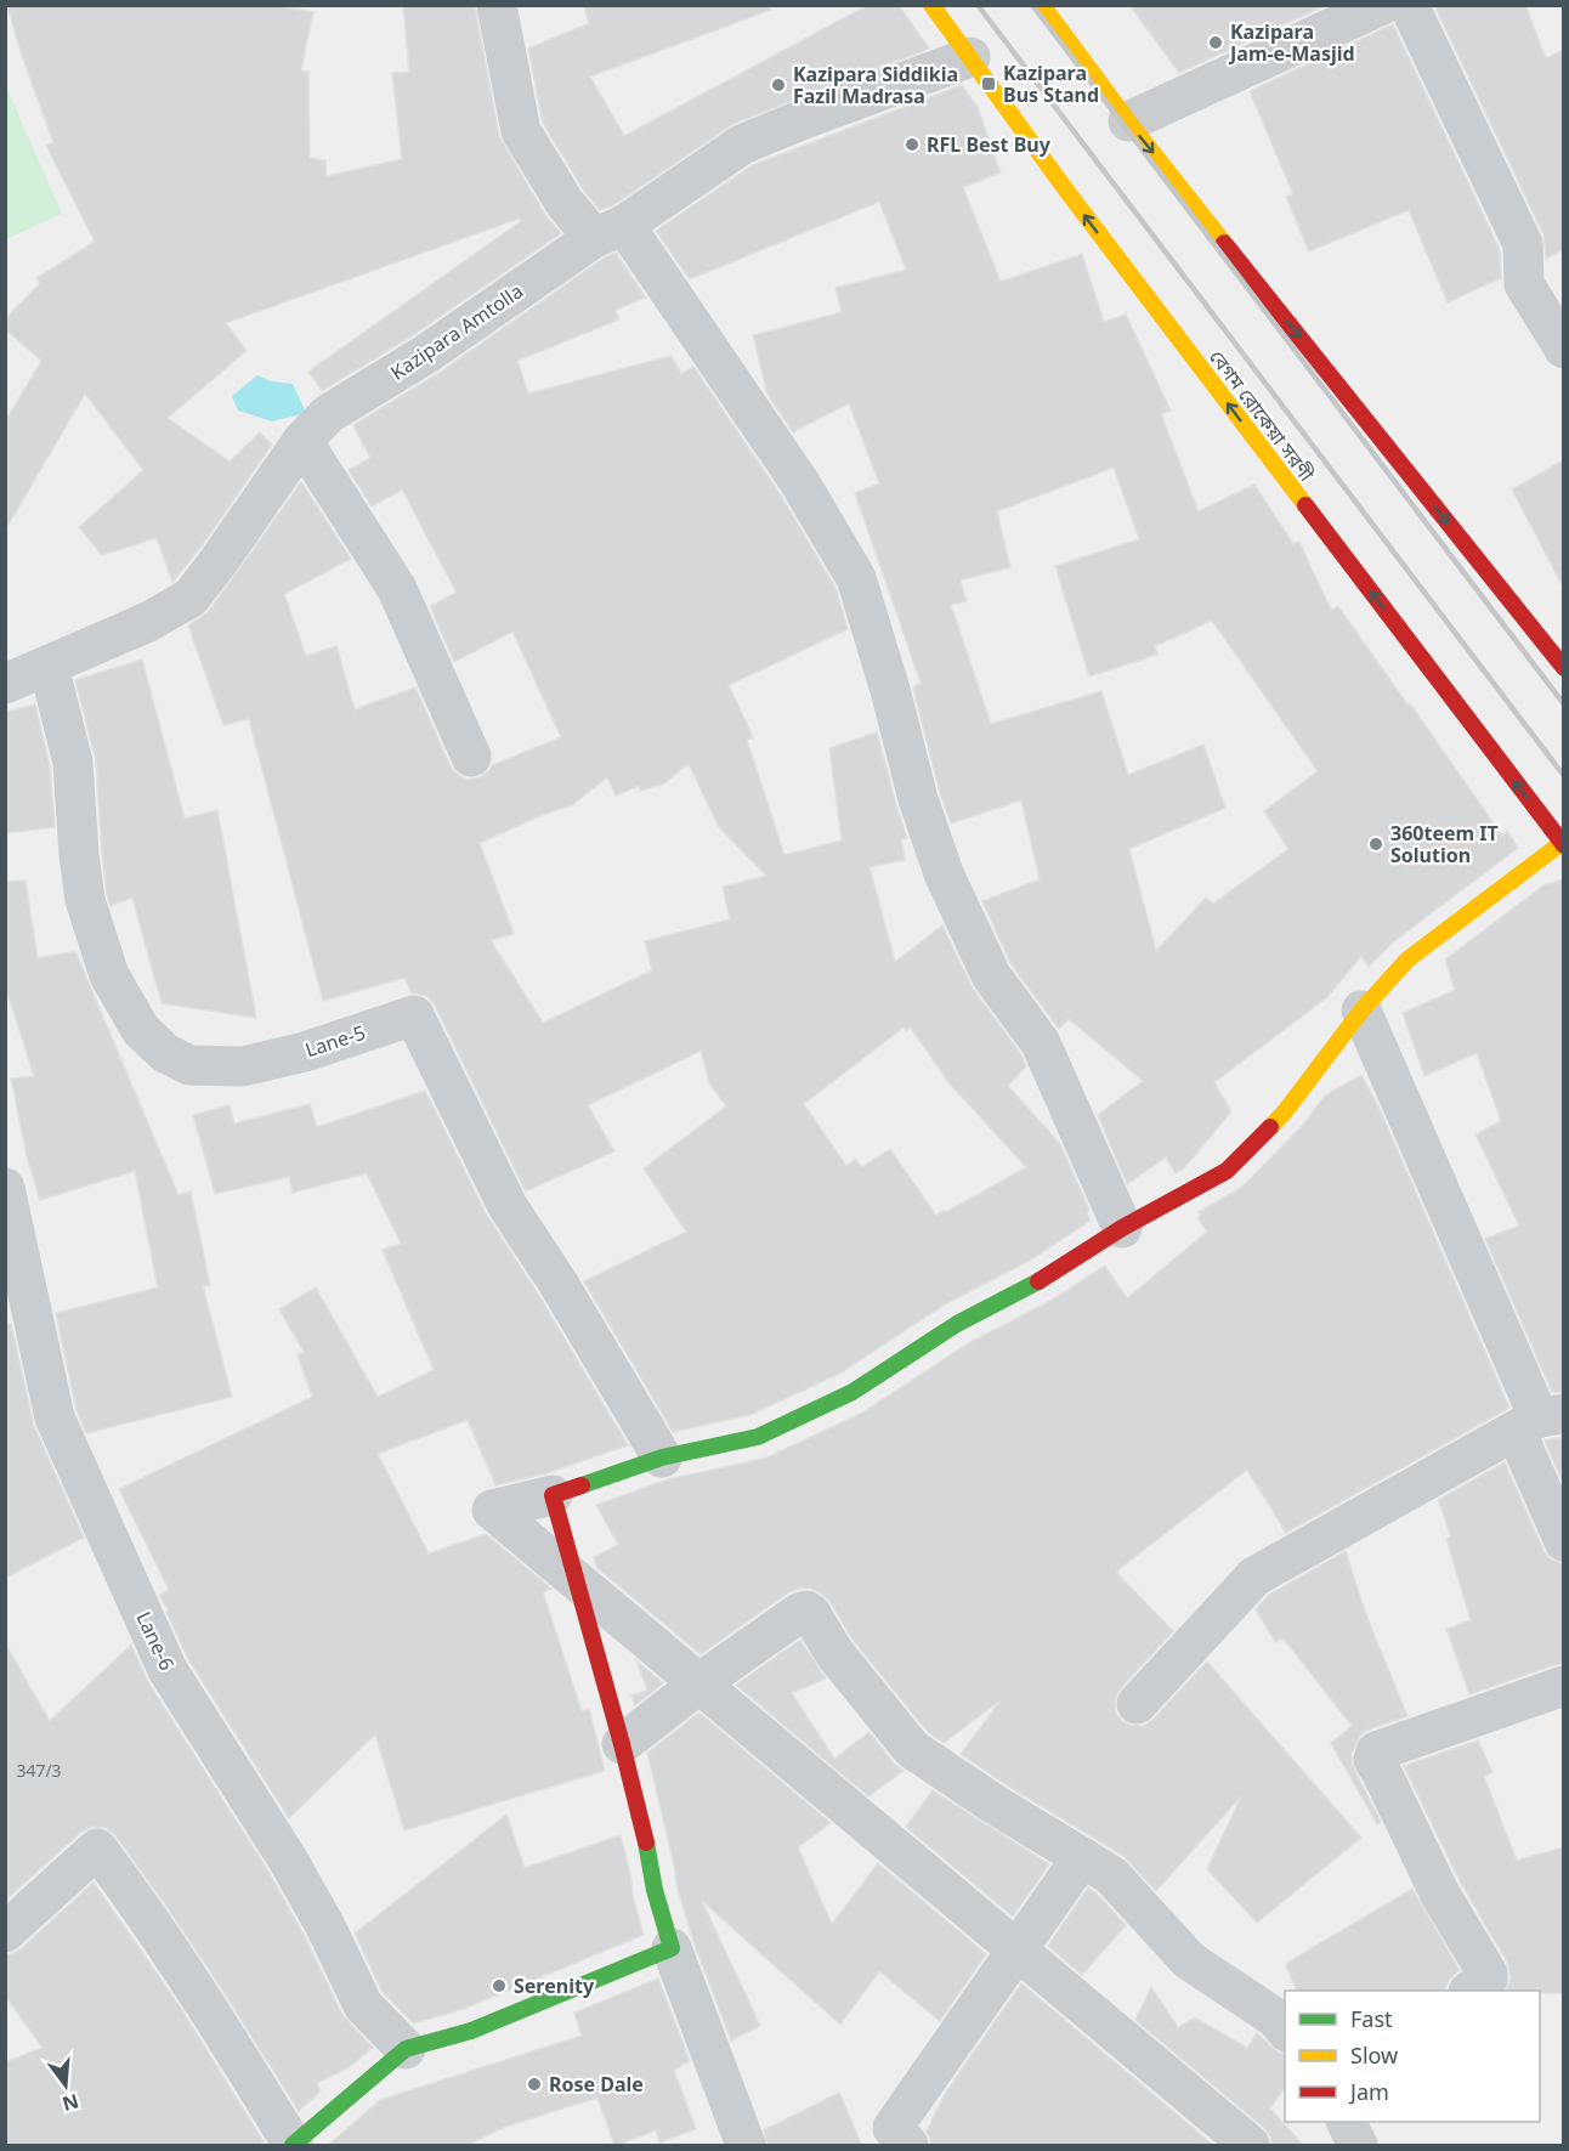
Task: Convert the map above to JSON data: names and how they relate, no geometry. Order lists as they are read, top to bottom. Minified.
{"streets":{"street":["Kazipara Amtolla","বেগম রোকেয়া সরণী","Lane-5","Lane-6"]},"crossings":[["Kazipara Amtolla","বেগম রোকেয়া সরণী"],["Kazipara Amtolla","Lane-5"]],"places":{"other":["Kazipara Jam-e-Masjid","Kazipara Siddikia Fazil Madrasa","RFL Best Buy","360teem IT Solution","Serenity","Rose Dale"],"transit":["Kazipara Bus Stand"]},"house_numbers":["347/3"],"legend":["Fast","Slow","Jam"],"north":"bottom"}
